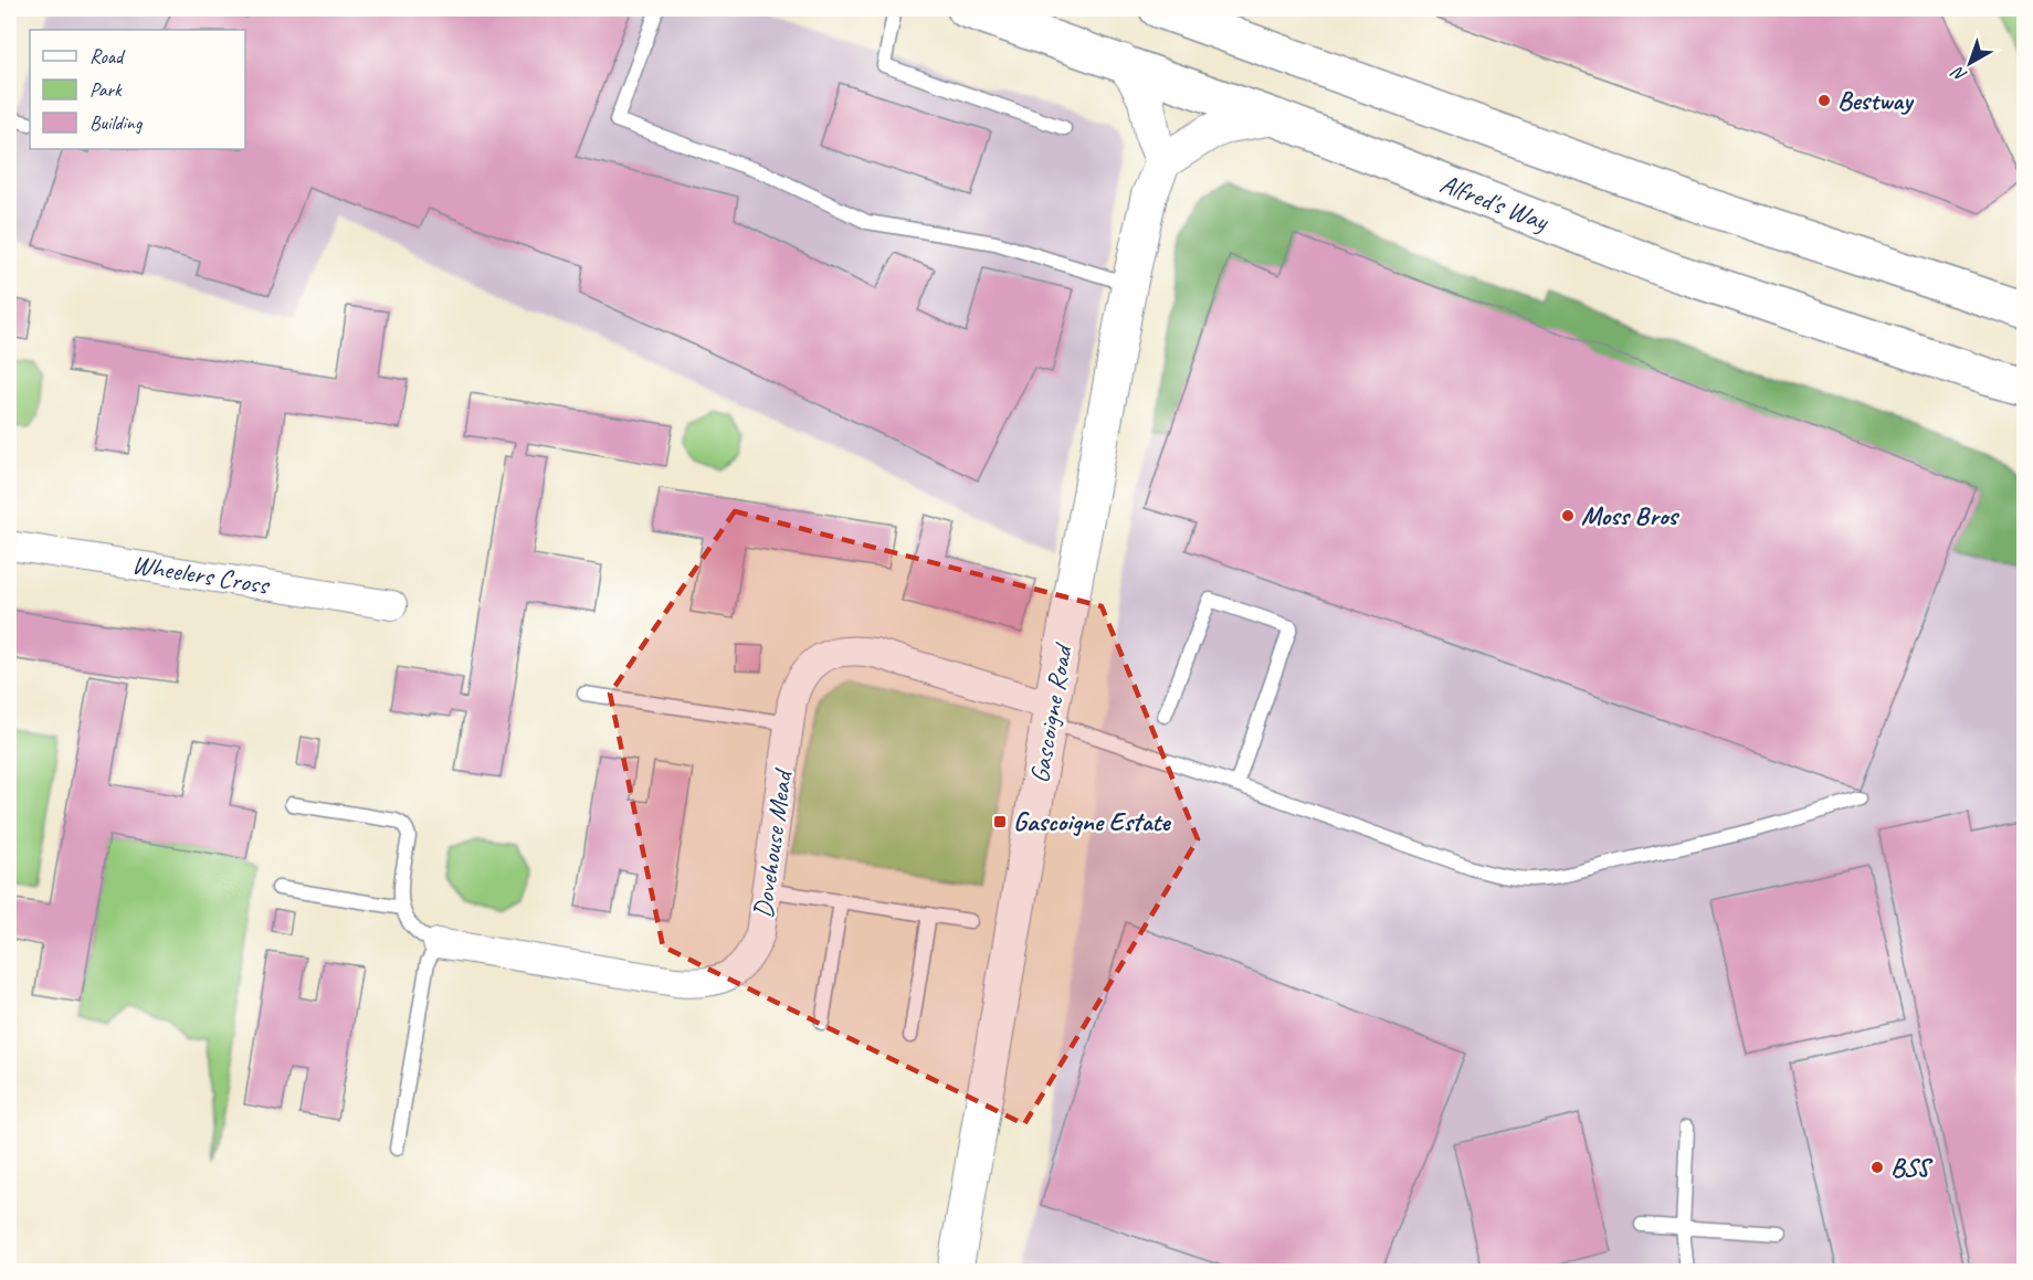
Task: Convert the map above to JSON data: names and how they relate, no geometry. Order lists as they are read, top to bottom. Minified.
{"streets":{"highway":["Alfred's Way"],"street":["Wheelers Cross","Gascoigne Road","Dovehouse Mead"]},"crossings":[["Gascoigne Road","Dovehouse Mead"]],"places":{"other":["Bestway","Moss Bros","BSS"],"transit":["Gascoigne Estate"]},"legend":["Road","Park","Building"],"north":"bottom left"}
